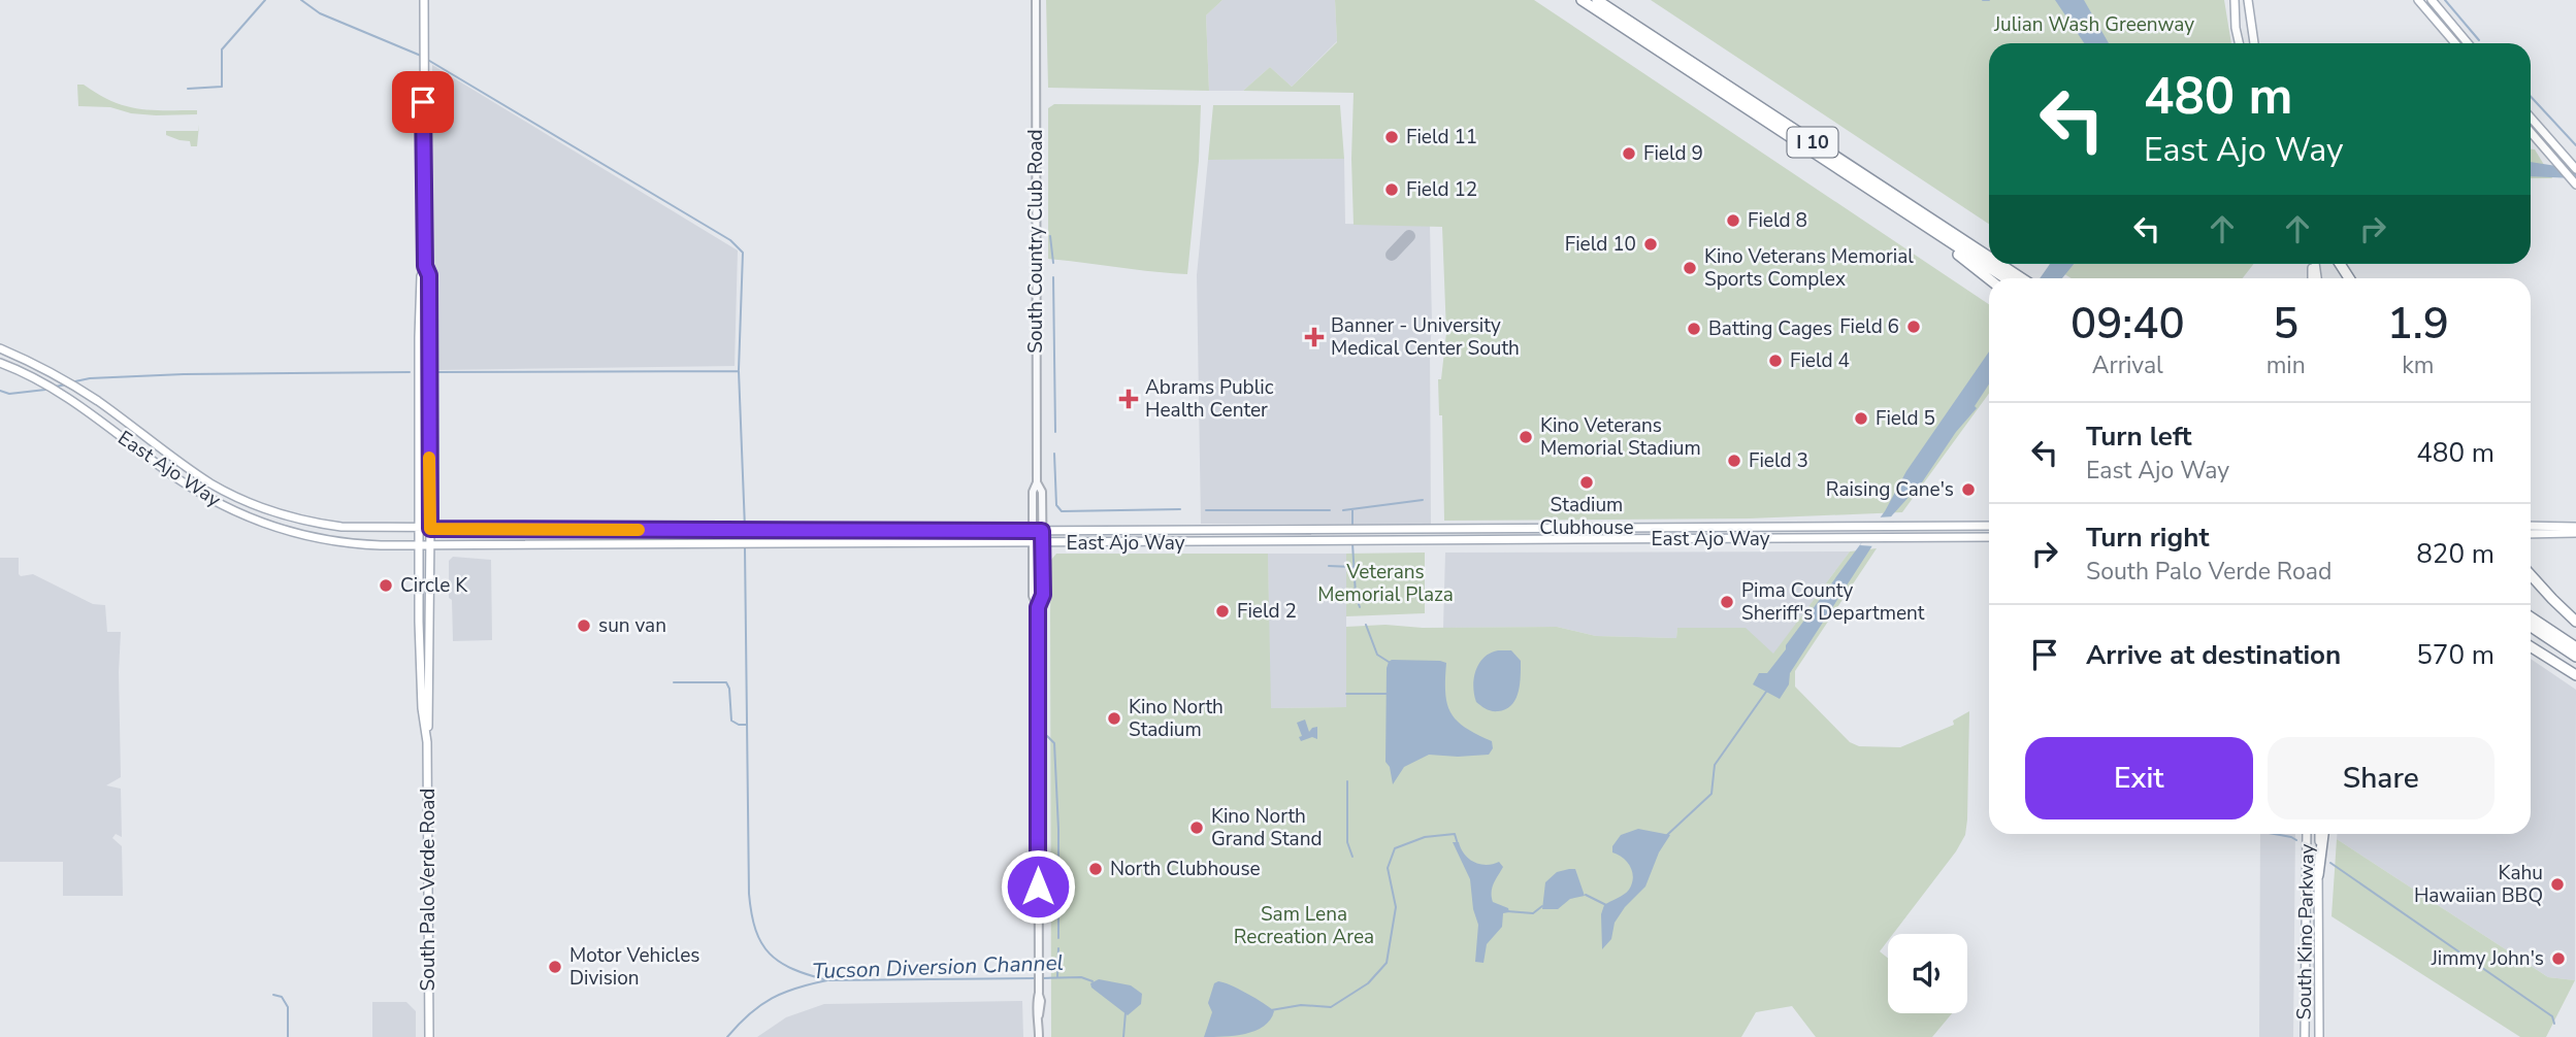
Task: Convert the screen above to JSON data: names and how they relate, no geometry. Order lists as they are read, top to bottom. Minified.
{"streets":{"highway":["I 10"],"main road":["East Ajo Way","South Palo Verde Road","South Kino Parkway"],"street":["South Country Club Road"]},"crossings":[["South Country Club Road","East Ajo Way"],["East Ajo Way","South Palo Verde Road"]],"water":["Tucson Diversion Channel"],"parks":["Julian Wash Greenway","Veterans Memorial Plaza","Sam Lena Recreation Area"],"places":{"other":["Field 11","Field 9","Field 12","Field 8","Field 10","Kino Veterans Memorial Sports Complex","Field 6","Batting Cages","Field 4","Field 5","Kino Veterans Memorial Stadium","Field 3","Stadium Clubhouse","Raising Cane's","Circle K","Pima County Sheriff's Department","Field 2","sun van","Kino North Stadium","Kino North Grand Stand","North Clubhouse","Kahu Hawaiian BBQ","Jimmy John's","Motor Vehicles Division"],"health":["Banner - University Medical Center South","Abrams Public Health Center"]},"page":{"turn":["480 m","East Ajo Way"],"eta":["09:40","Arrival","5","min","1.9","km"],"list":[{"name":"Turn left","note":"East Ajo Way","value":"480 m"},{"name":"Turn right","note":"South Palo Verde Road","value":"820 m"},{"name":"Arrive at destination","value":"570 m"}],"buttons":["Exit","Share"]}}
